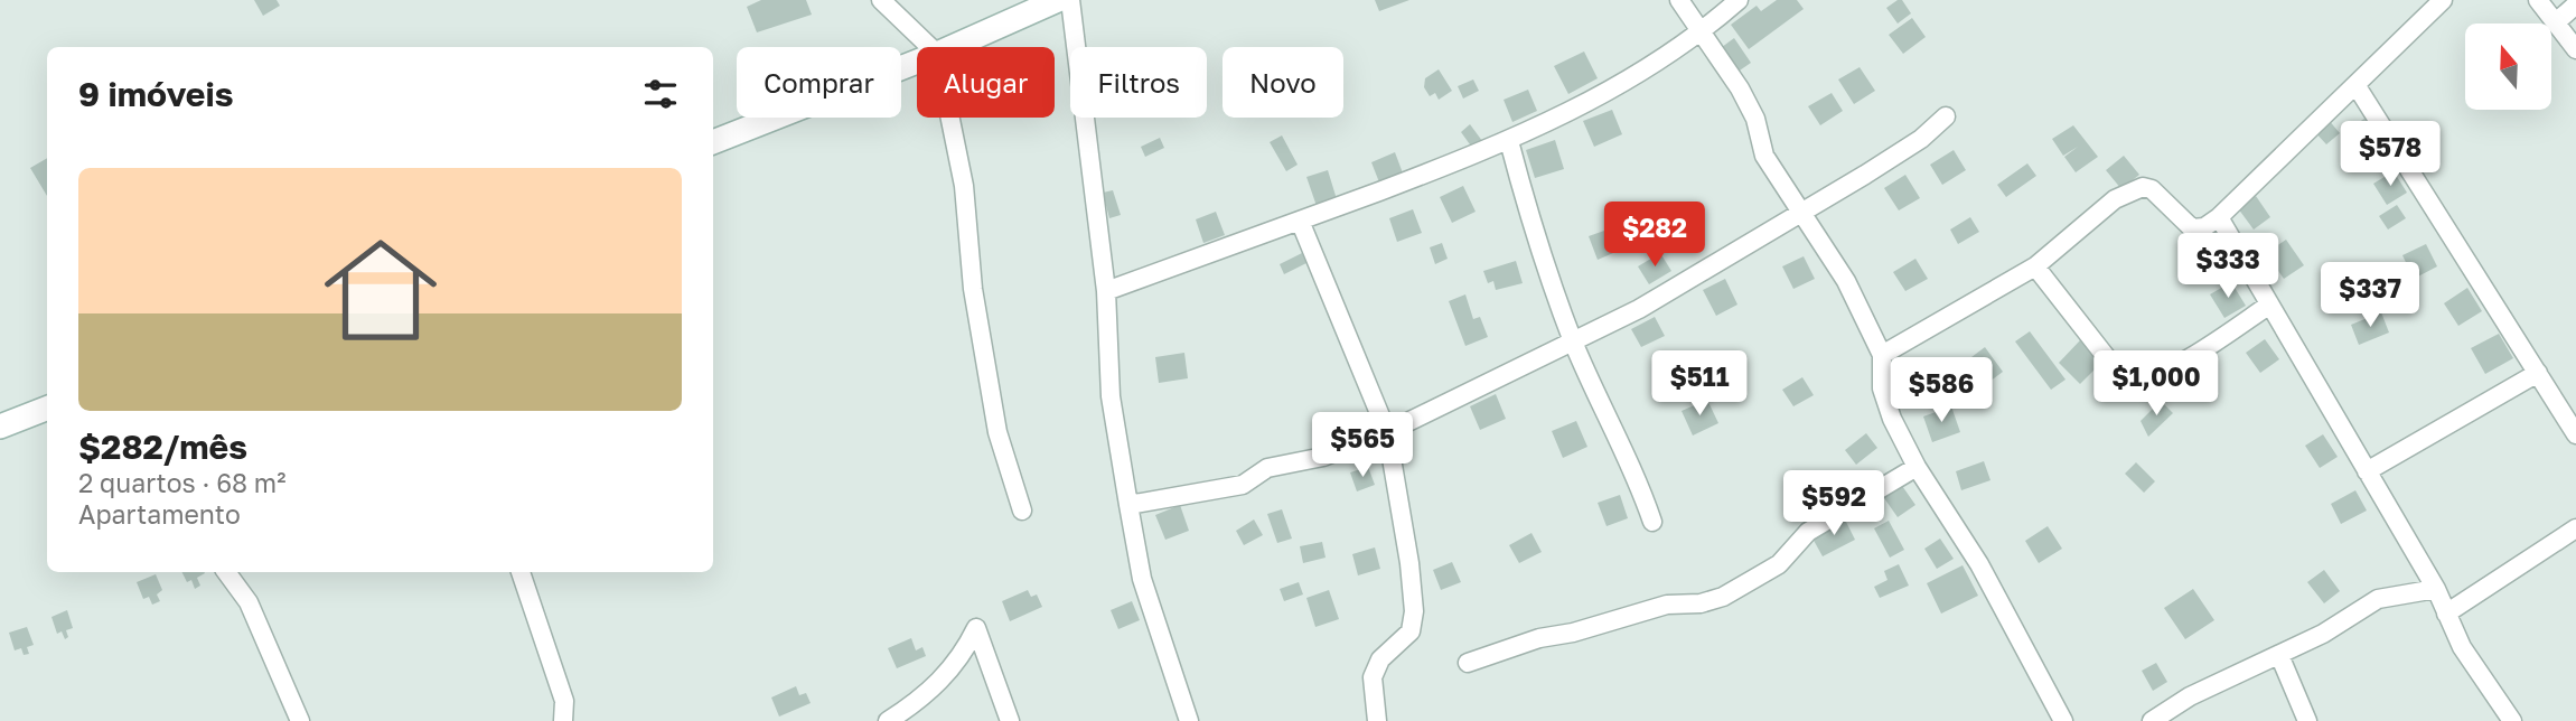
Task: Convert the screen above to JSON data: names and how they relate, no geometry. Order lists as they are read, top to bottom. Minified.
{"north":"top","page":{"chip":["Comprar","Alugar","Filtros","Novo"],"heading":"9 imóveis","price":["$578","$282","$333","$337","$511","$1,000","$586","$565","$592"],"list":[{"name":"$282/mês","note":"2 quartos · 68 m² · Apartamento"}]}}
